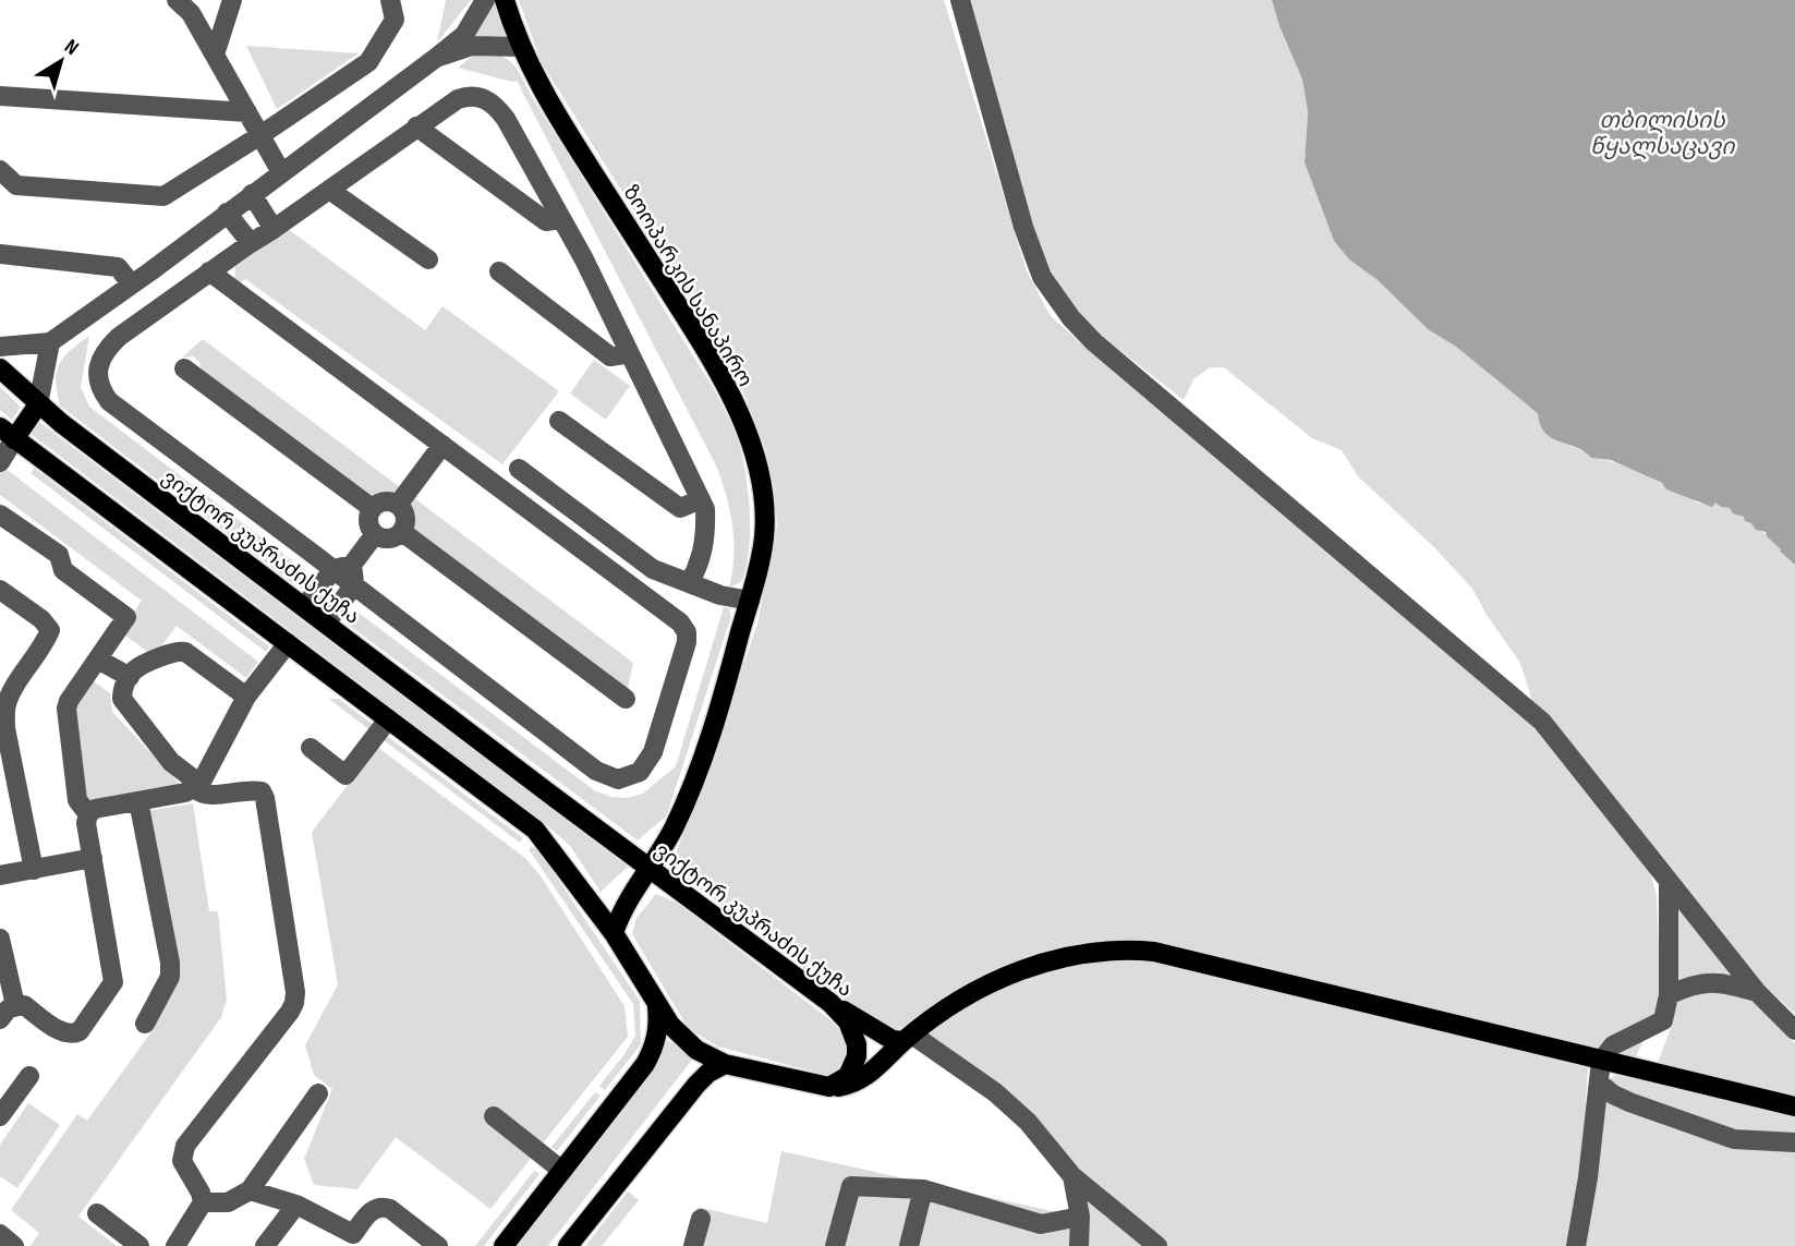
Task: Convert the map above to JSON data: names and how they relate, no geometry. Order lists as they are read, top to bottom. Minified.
{"streets":{"main road":["ზოოპარკის სანაპირო","ვიქტორ კუპრაძის ქუჩა"]},"crossings":[["ზოოპარკის სანაპირო","ვიქტორ კუპრაძის ქუჩა"]],"water":["თბილისის წყალსაცავი"],"north":"top right"}
